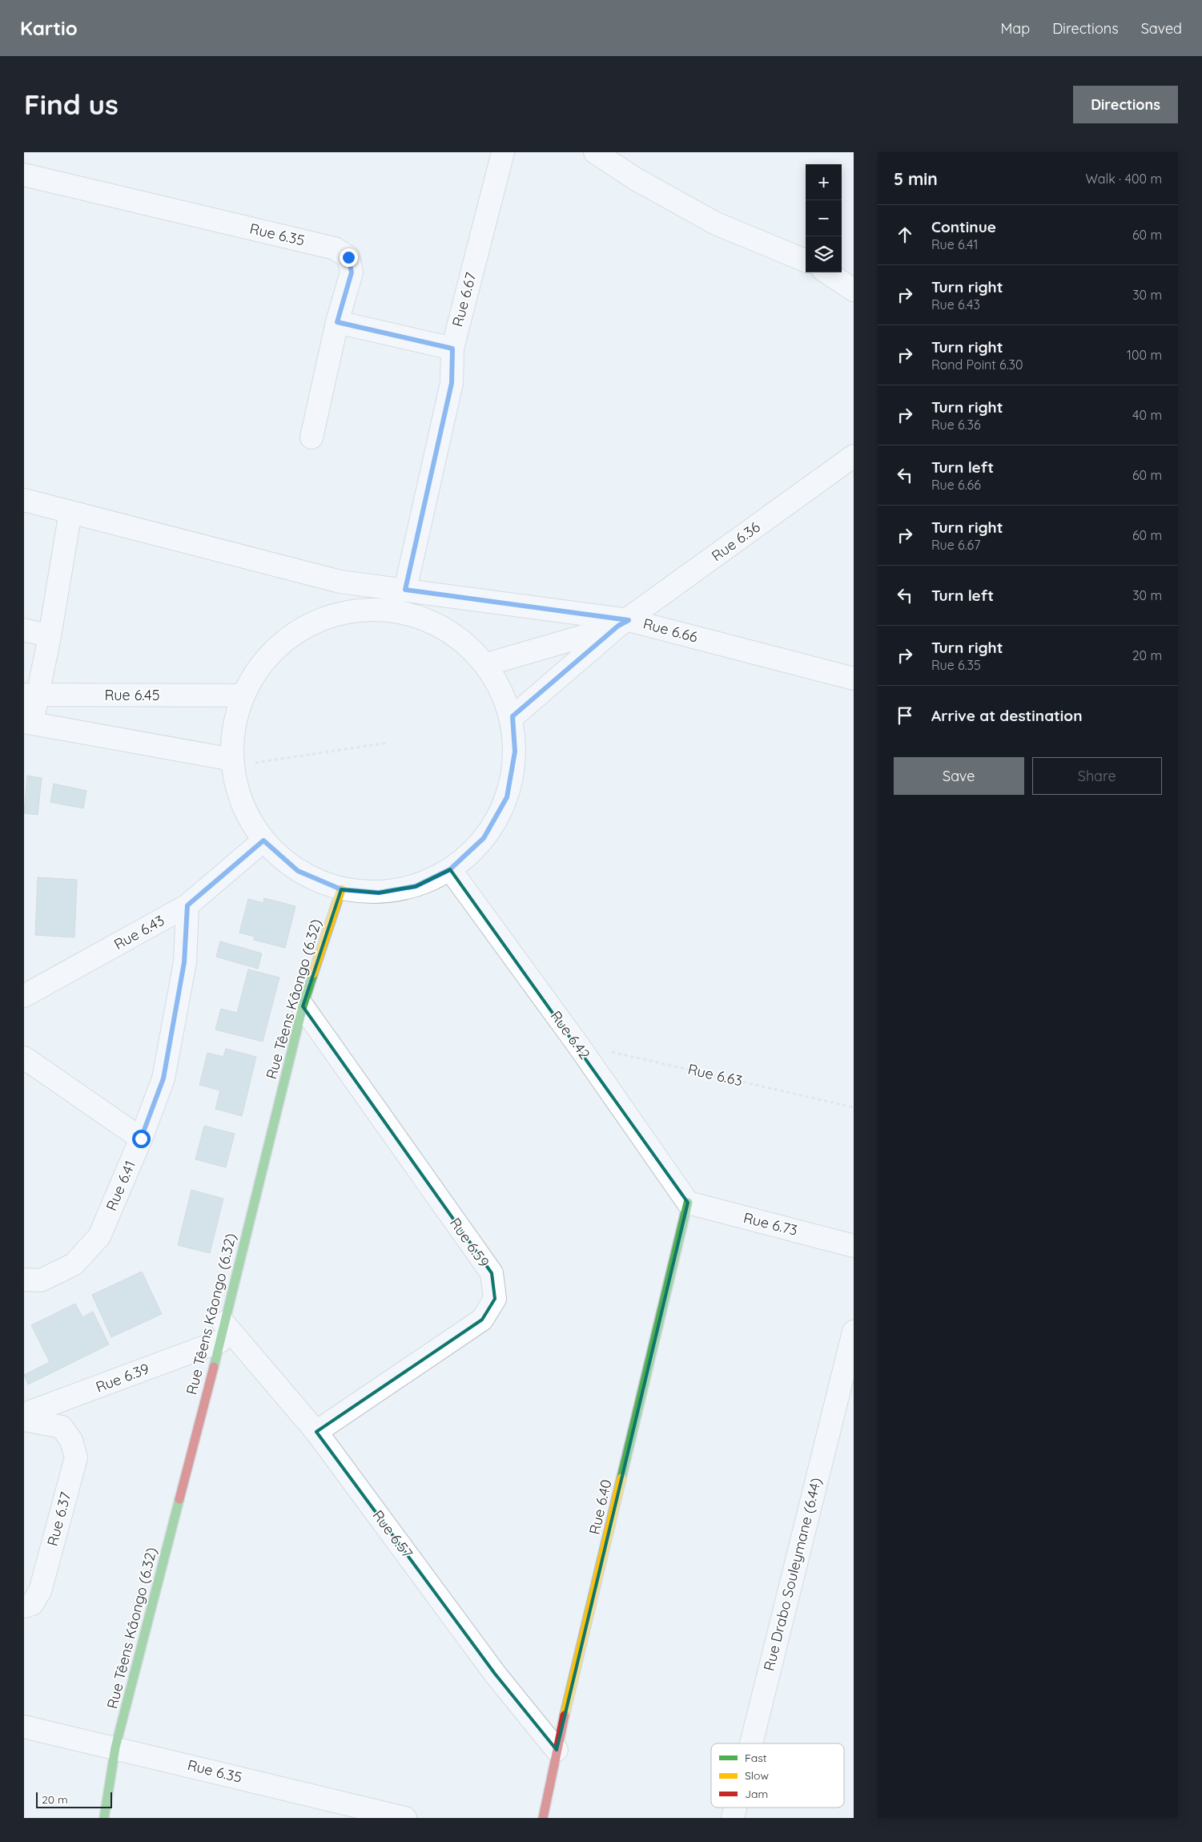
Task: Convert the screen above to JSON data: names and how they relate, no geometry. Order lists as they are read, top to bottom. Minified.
{"streets":{"street":["Rue 6.35","Rue 6.67","Rue 6.36","Rue 6.66","Rue 6.45","Rue 6.43","Rue Têens Kâongo (6.32)","Rue 6.42","Rue 6.41","Rue 6.73","Rue 6.59","Rue 6.39","Rue 6.40","Rue 6.37","Rue 6.57","Rue Drabo Souleymane (6.44)"],"path":["Rue 6.63"]},"crossings":[["Rue 6.35","Rue Têens Kâongo (6.32)"],["Rue 6.67","Rue 6.66"],["Rue 6.36","Rue 6.66"],["Rue 6.43","Rue 6.41"],["Rue Têens Kâongo (6.32)","Rue 6.59"],["Rue Têens Kâongo (6.32)","Rue 6.39"],["Rue Têens Kâongo (6.32)","Rue 6.57"],["Rue 6.42","Rue 6.63"],["Rue 6.42","Rue 6.73"],["Rue 6.42","Rue 6.40"],["Rue 6.73","Rue 6.40"],["Rue 6.59","Rue 6.57"],["Rue 6.39","Rue 6.57"],["Rue 6.40","Rue 6.57"]],"legend":["Fast","Slow","Jam"],"scale_bar":"20 m","page":{"header":"Kartio","nav":["Map","Directions","Saved"],"buttons":["Directions",["Save","Share"]],"title":"Find us","heading":["5 min","Walk · 400 m"],"map_buttons":["+","−"],"list":[["Continue","Rue 6.41","60 m"],["Turn right","Rue 6.43","30 m"],["Turn right","Rond Point 6.30","100 m"],["Turn right","Rue 6.36","40 m"],["Turn left","Rue 6.66","60 m"],["Turn right","Rue 6.67","60 m"],["Turn left","30 m"],["Turn right","Rue 6.35","20 m"],"Arrive at destination"],"scale":"20 m"}}
